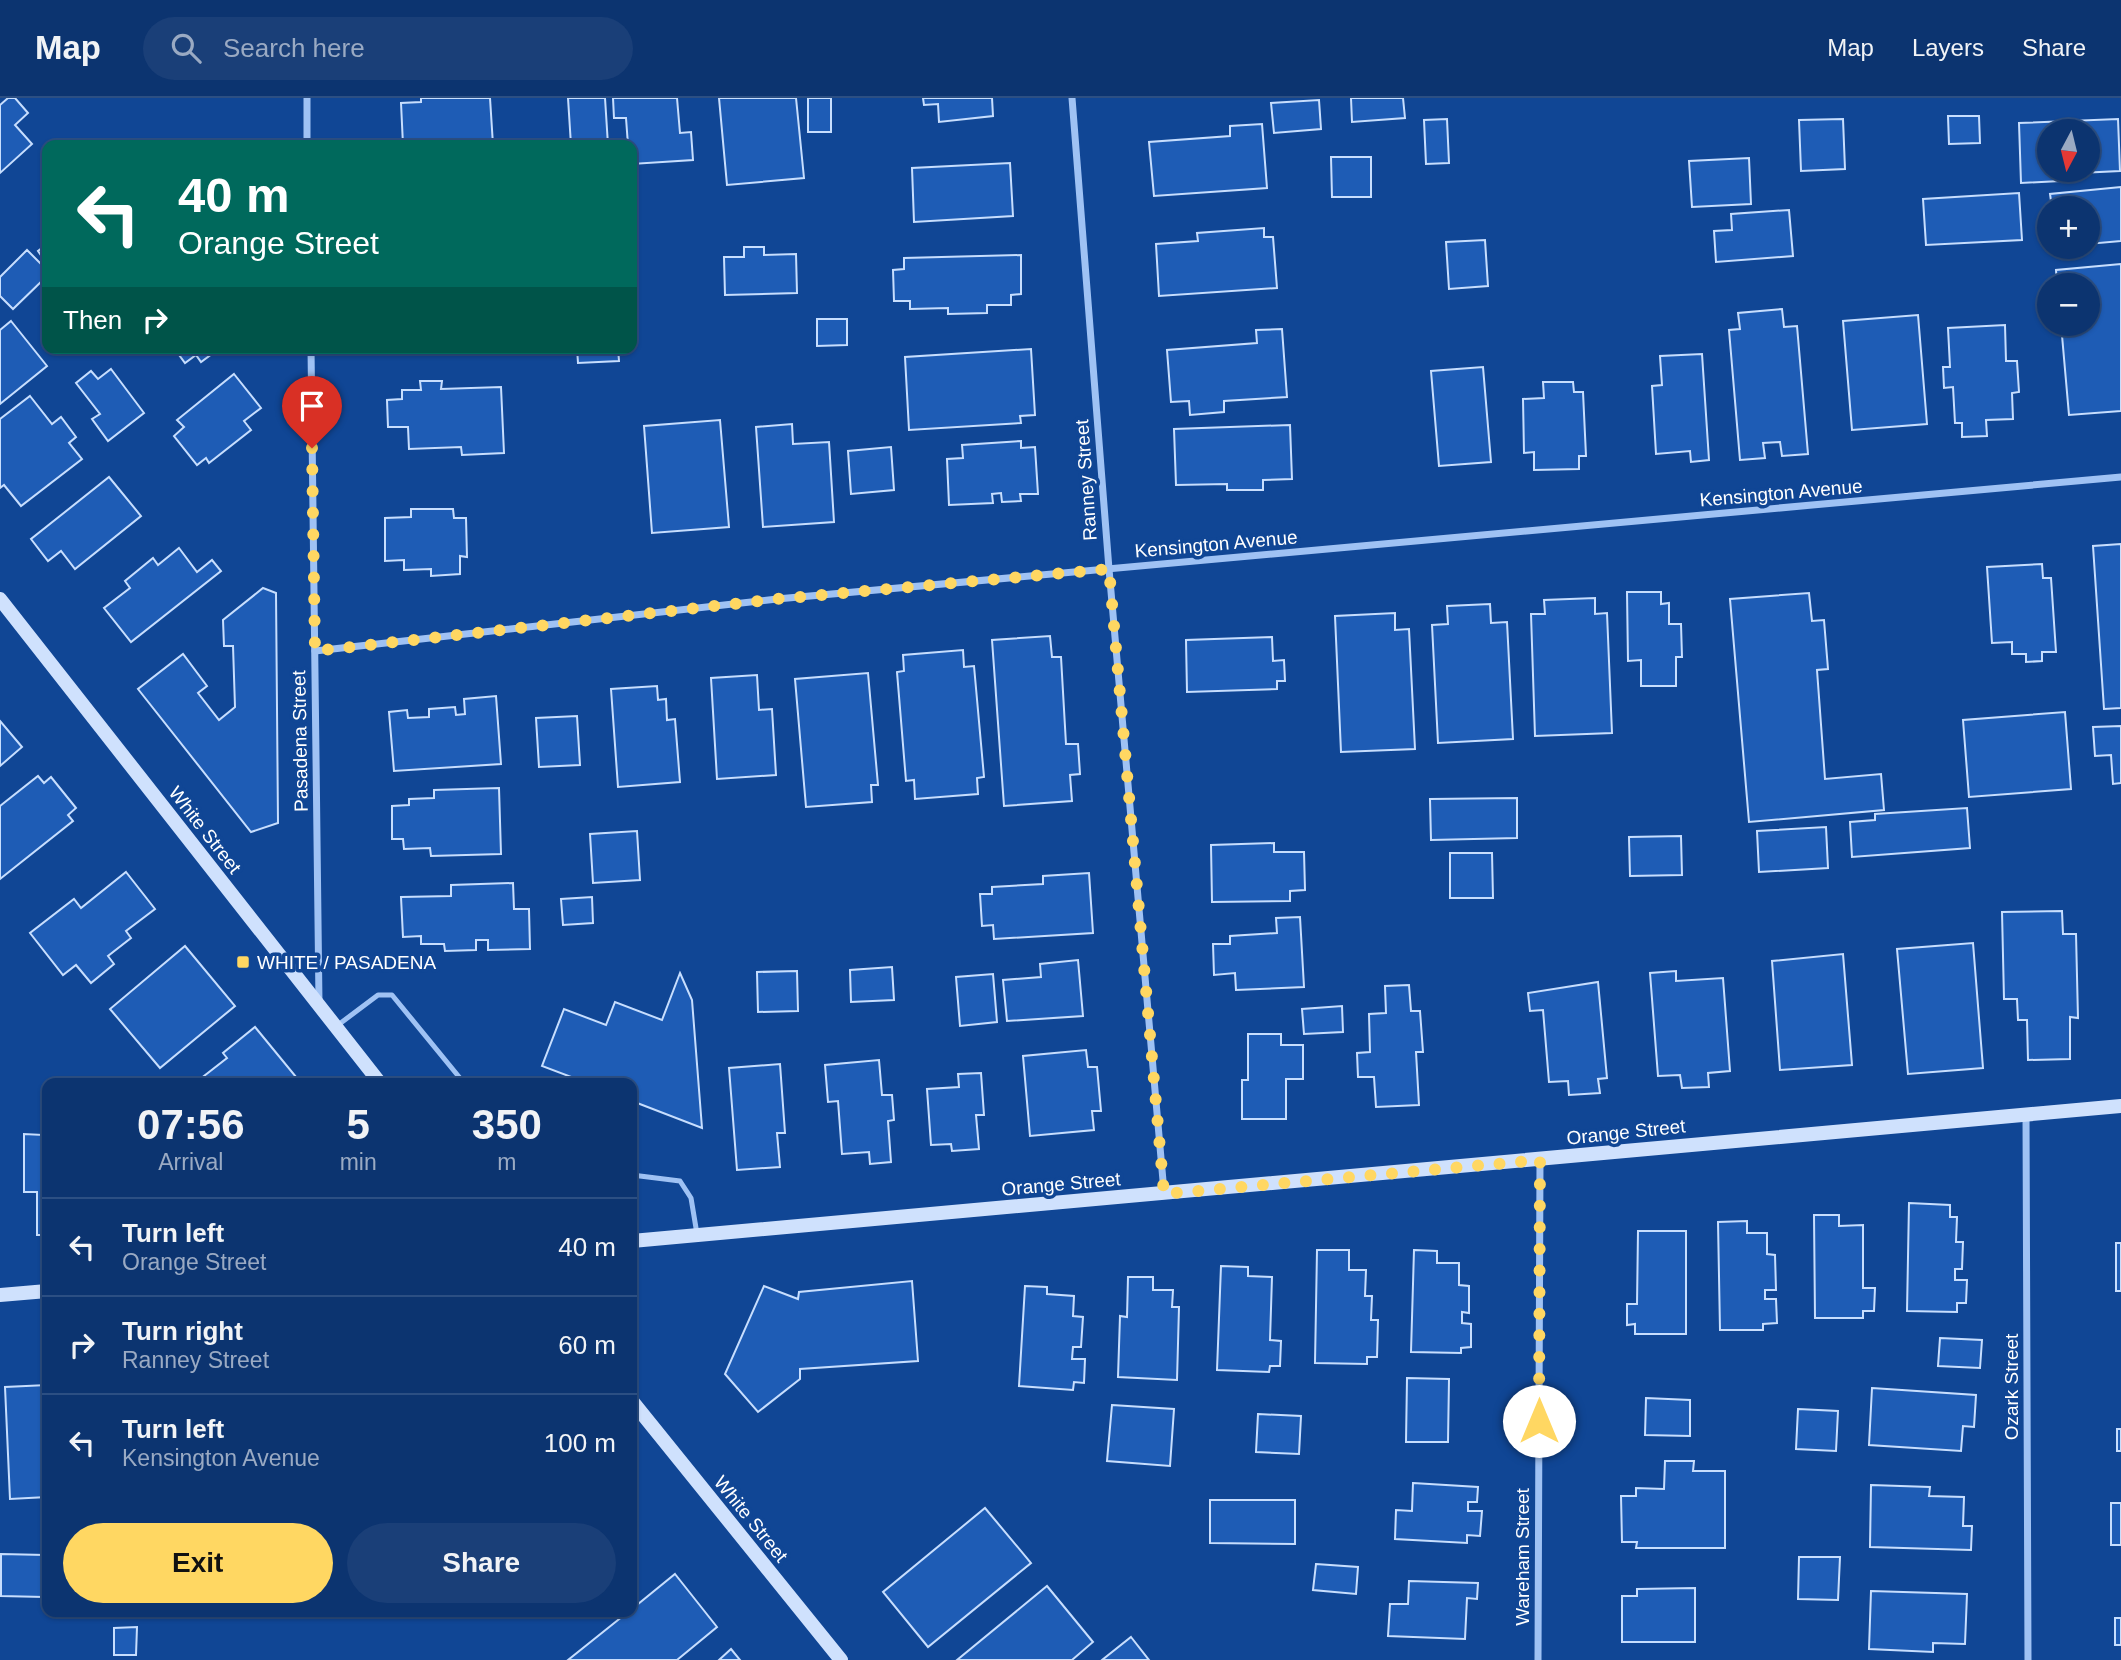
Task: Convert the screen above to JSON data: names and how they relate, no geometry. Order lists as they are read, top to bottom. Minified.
{"streets":{"street":["Ranney Street","Kensington Avenue","Pasadena Street","White Street","Orange Street","Ozark Street","Wareham Street"]},"crossings":[["Ranney Street","Kensington Avenue"],["Ranney Street","Orange Street"],["Kensington Avenue","Pasadena Street"],["Pasadena Street","White Street"],["Orange Street","Ozark Street"],["Orange Street","Wareham Street"]],"places":{"transit":["WHITE / PASADENA"]},"north":"bottom","page":{"header":"Map","search":"Search here","nav":["Map","Layers","Share"],"map_buttons":["+","−"],"turn":["40 m","Orange Street"],"then":"Then","eta":["07:56","Arrival","5","min","350","m"],"list":[{"name":"Turn left","note":"Orange Street","value":"40 m"},{"name":"Turn right","note":"Ranney Street","value":"60 m"},{"name":"Turn left","note":"Kensington Avenue","value":"100 m"}],"buttons":["Exit","Share"]}}
